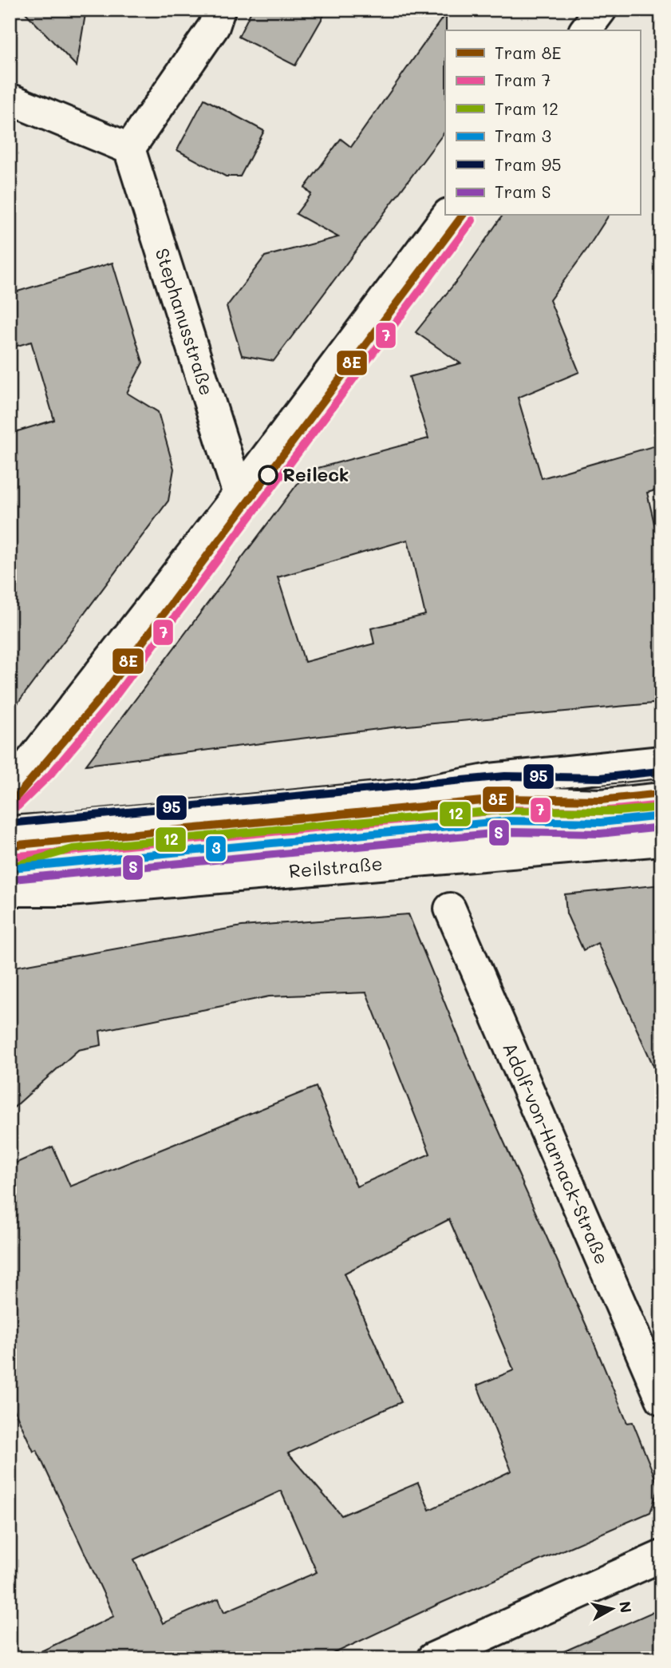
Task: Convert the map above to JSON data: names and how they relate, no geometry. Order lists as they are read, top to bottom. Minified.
{"streets":{"street":["Stephanusstraße","Reilstraße","Adolf-von-Harnack-Straße"]},"places":["Reileck"],"lines":["tram line 8E","tram line 7","tram line 95","tram line 12","tram line 3","tram line S"],"legend":["Tram 8E","Tram 7","Tram 12","Tram 3","Tram 95","Tram S"],"north":"right"}
